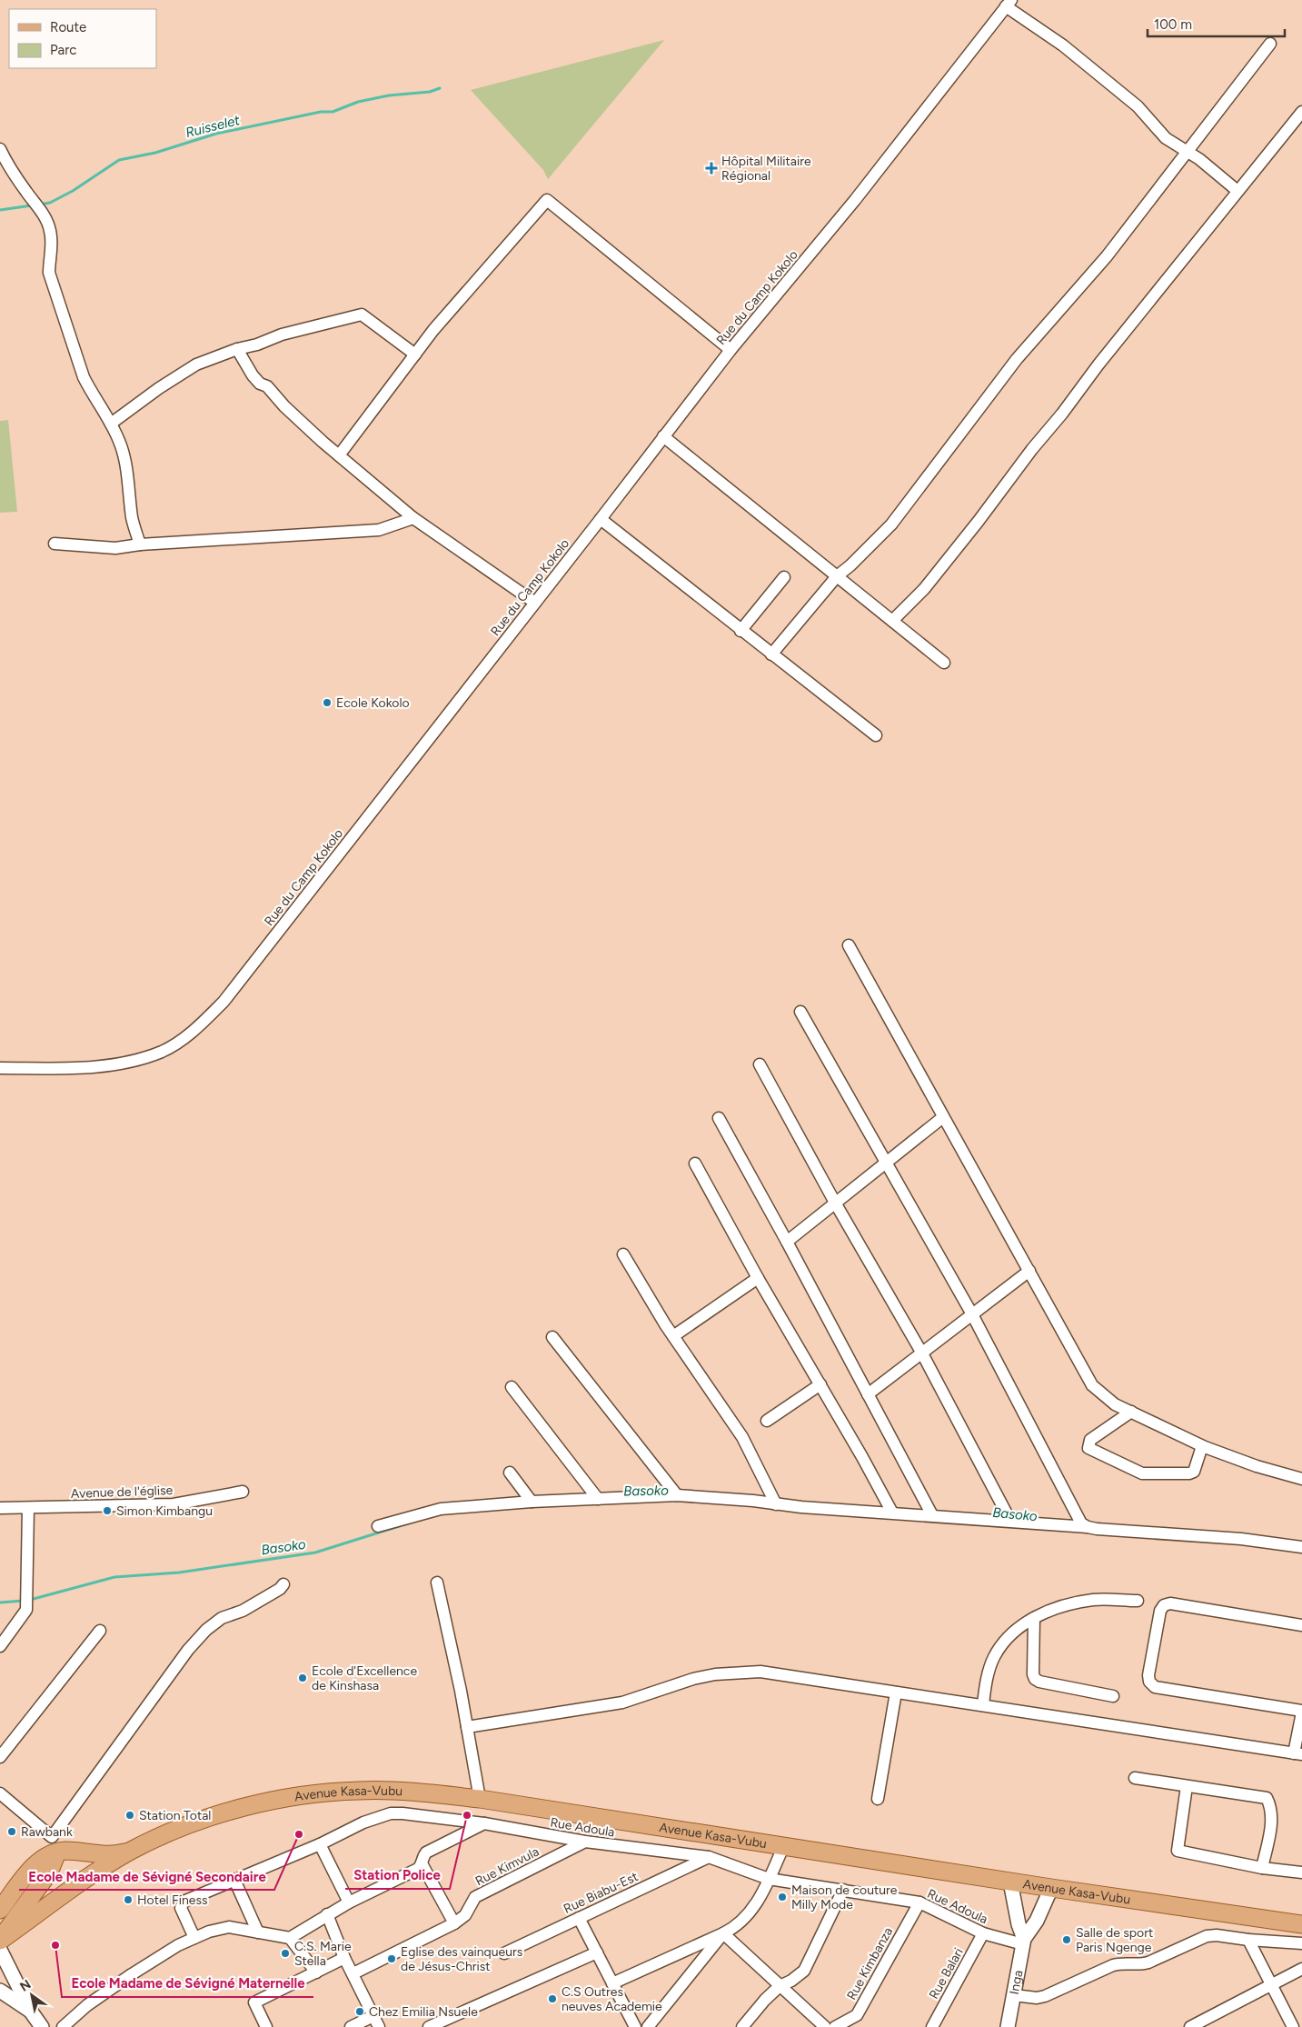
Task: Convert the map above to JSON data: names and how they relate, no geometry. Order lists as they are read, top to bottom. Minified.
{"streets":{"main road":["Avenue Kasa-Vubu"],"street":["Rue du Camp Kokolo","Avenue de l'église","Rue Adoula","Rue Kimvula","Rue Biabu-Est","Rue Kimbanza","Rue Balari","Inga"]},"crossings":[["Avenue Kasa-Vubu","Inga"],["Rue Adoula","Rue Kimvula"],["Rue Adoula","Rue Biabu-Est"],["Rue Adoula","Rue Kimbanza"],["Rue Adoula","Rue Balari"],["Rue Adoula","Inga"]],"water":["Ruisselet","Basoko"],"places":{"health":["Hôpital Militaire Régional"],"other":["Ecole Kokolo","Simon Kimbangu","Ecole d'Excellence de Kinshasa","Station Total","Station Police","Rawbank","Ecole Madame de Sévigné Secondaire","Maison de couture Milly Mode","Hotel Finess","Salle de sport Paris Ngenge","Ecole Madame de Sévigné Maternelle","C.S. Marie Stella","Eglise des vainqueurs de Jésus-Christ","C.S Outres neuves Academie","Chez Emilia Nsuele"]},"legend":["Route","Parc"],"scale_bar":"100 m","north":"top left"}
